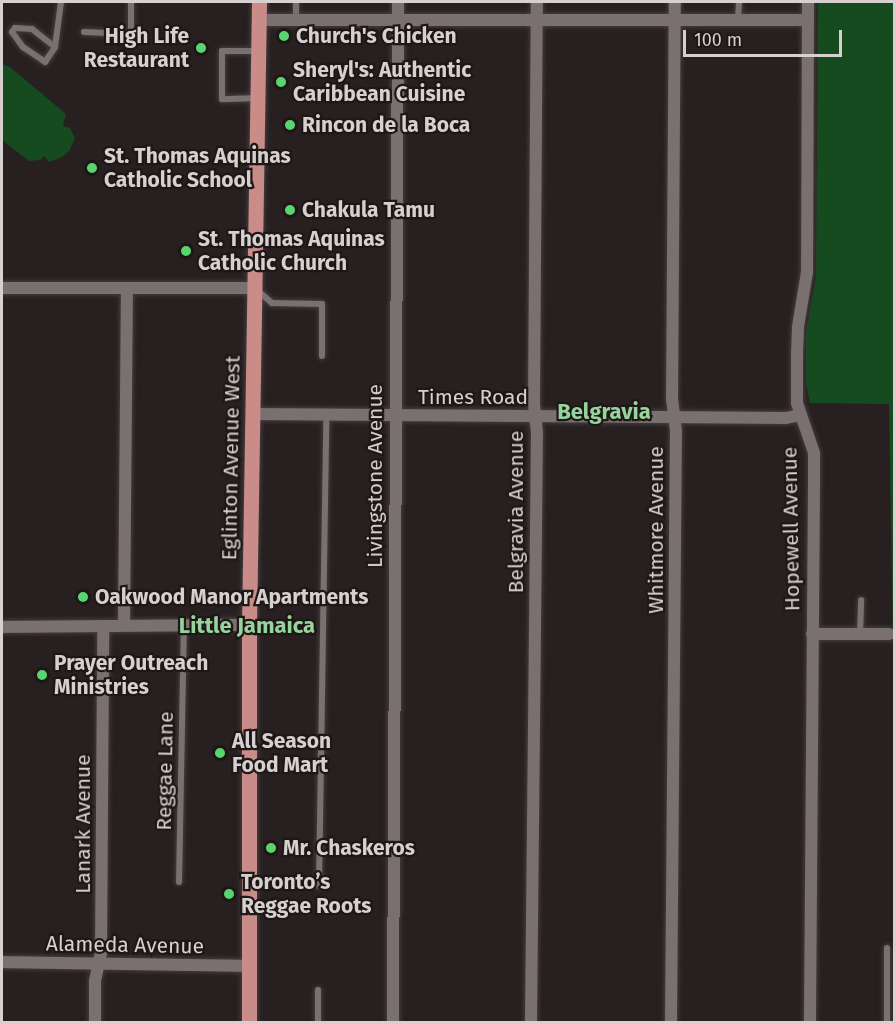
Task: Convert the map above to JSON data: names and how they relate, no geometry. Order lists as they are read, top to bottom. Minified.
{"streets":{"main road":["Eglinton Avenue West"],"street":["Times Road","Livingstone Avenue","Belgravia Avenue","Hopewell Avenue","Whitmore Avenue","Lanark Avenue","Alameda Avenue"],"lane":["Reggae Lane"]},"crossings":[["Times Road","Eglinton Avenue West"],["Times Road","Livingstone Avenue"],["Times Road","Belgravia Avenue"],["Times Road","Hopewell Avenue"],["Times Road","Whitmore Avenue"],["Eglinton Avenue West","Alameda Avenue"],["Lanark Avenue","Alameda Avenue"]],"districts":["Belgravia","Little Jamaica"],"places":["Church's Chicken","High Life Restaurant","Sheryl's: Authentic Caribbean Cuisine","Rincon de la Boca","St. Thomas Aquinas Catholic School","Chakula Tamu","St. Thomas Aquinas Catholic Church","Oakwood Manor Apartments","Prayer Outreach Ministries","All Season Food Mart","Mr. Chaskeros","Toronto’s Reggae Roots"],"scale_bar":"100 m"}
